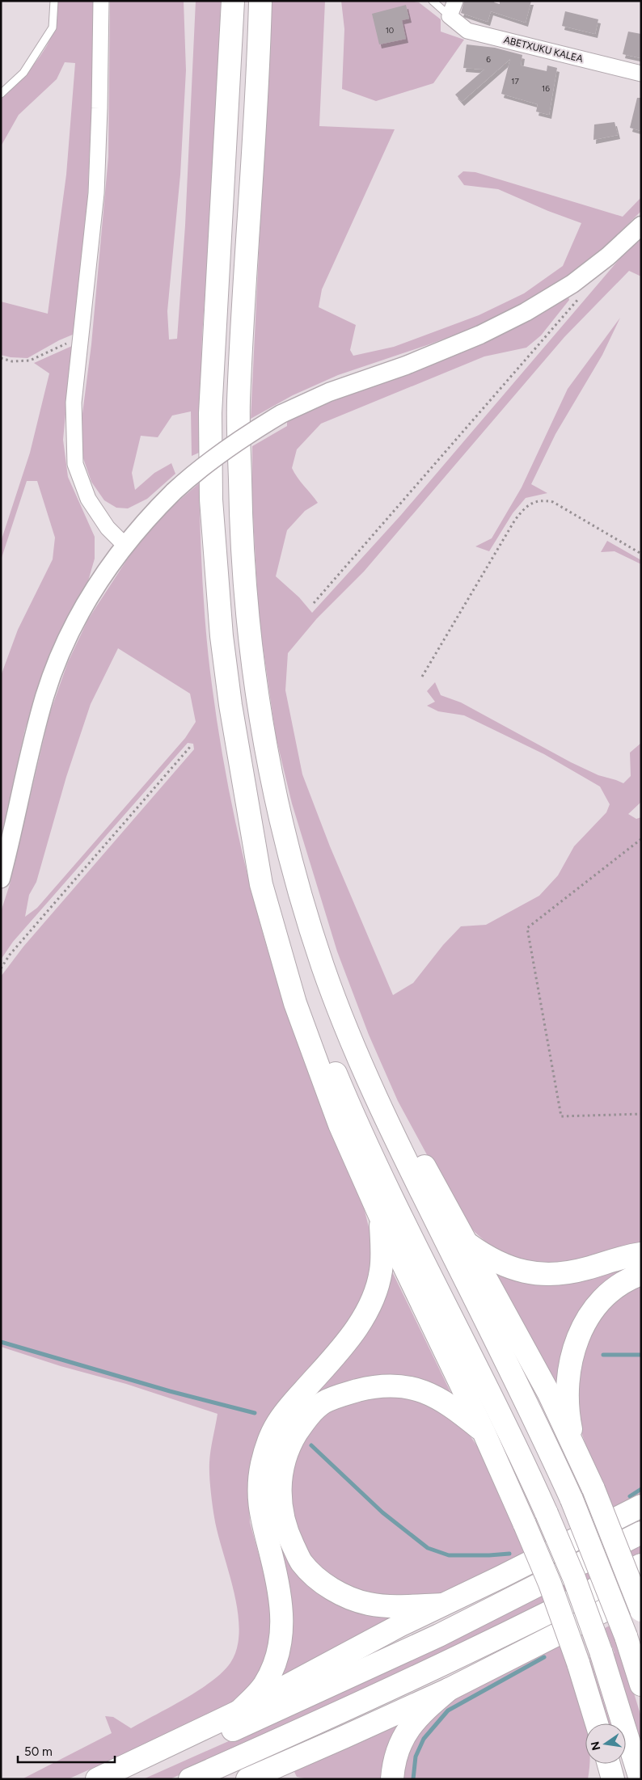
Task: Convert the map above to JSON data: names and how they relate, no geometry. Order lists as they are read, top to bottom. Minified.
{"streets":{"street":["ABETXUKU KALEA"]},"house_numbers":["10","6","17","16"],"scale_bar":"50 m","north":"left"}
